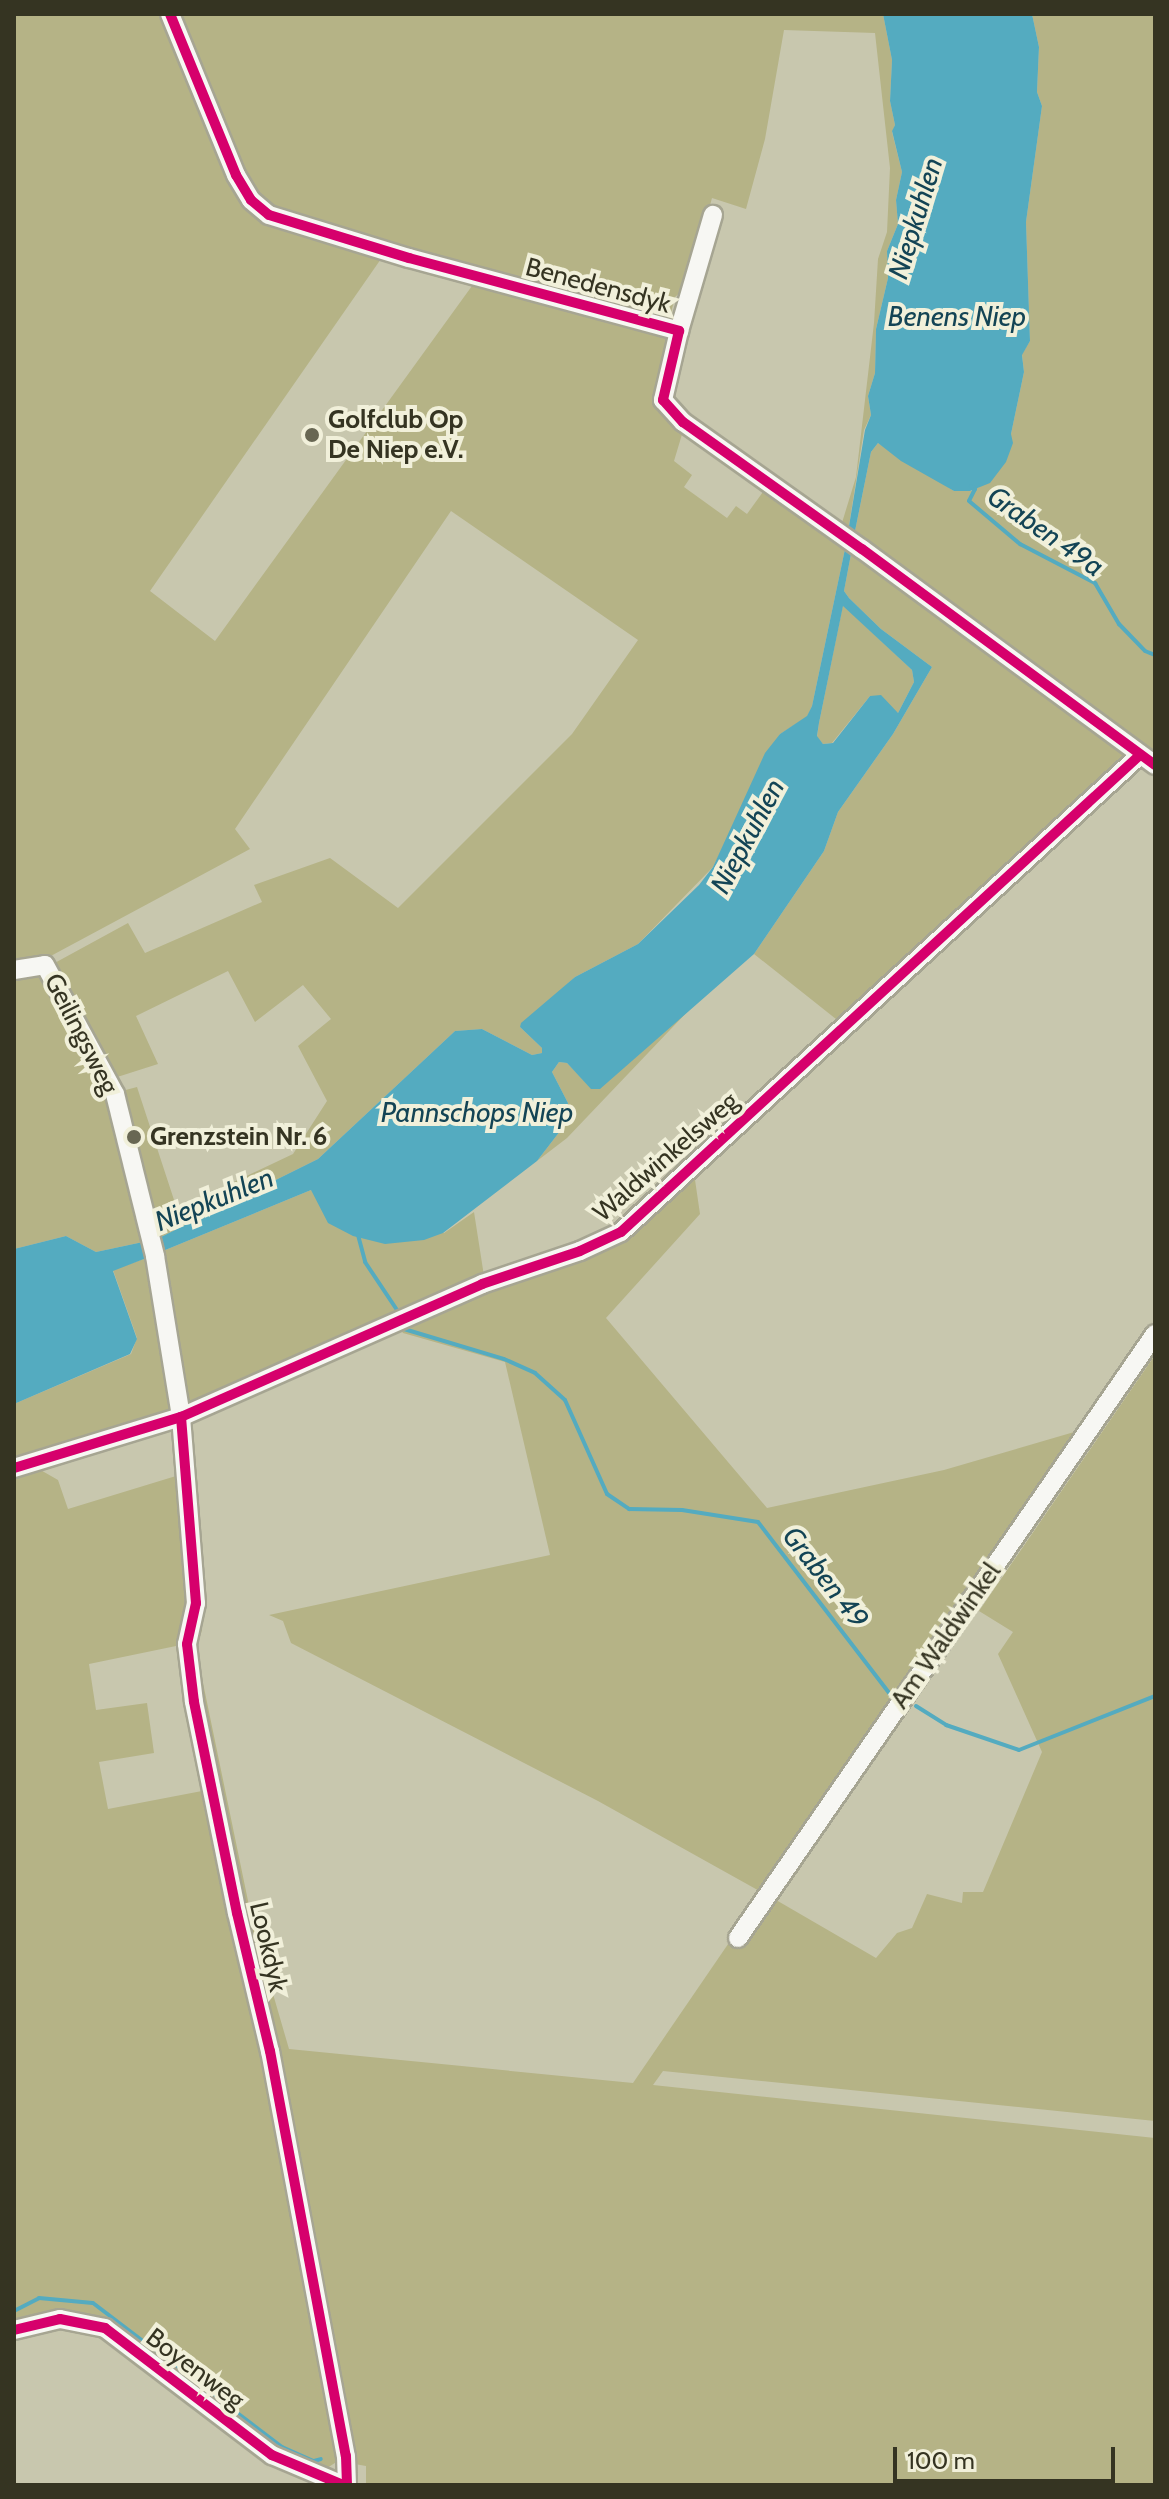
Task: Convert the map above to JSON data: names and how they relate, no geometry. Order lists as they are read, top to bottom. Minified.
{"streets":{"street":["Benedensdyk","Geilingsweg","Waldwinkelsweg","Am Waldwinkel","Lookdyk","Boyenweg"]},"crossings":[["Benedensdyk","Waldwinkelsweg"],["Geilingsweg","Waldwinkelsweg"],["Geilingsweg","Lookdyk"],["Waldwinkelsweg","Lookdyk"],["Lookdyk","Boyenweg"]],"water":["Niepkuhlen","Benens Niep","Graben 49a","Pannschops Niep","Graben 49"],"places":["Golfclub Op De Niep e.V.","Grenzstein Nr. 6"],"scale_bar":"100 m"}
